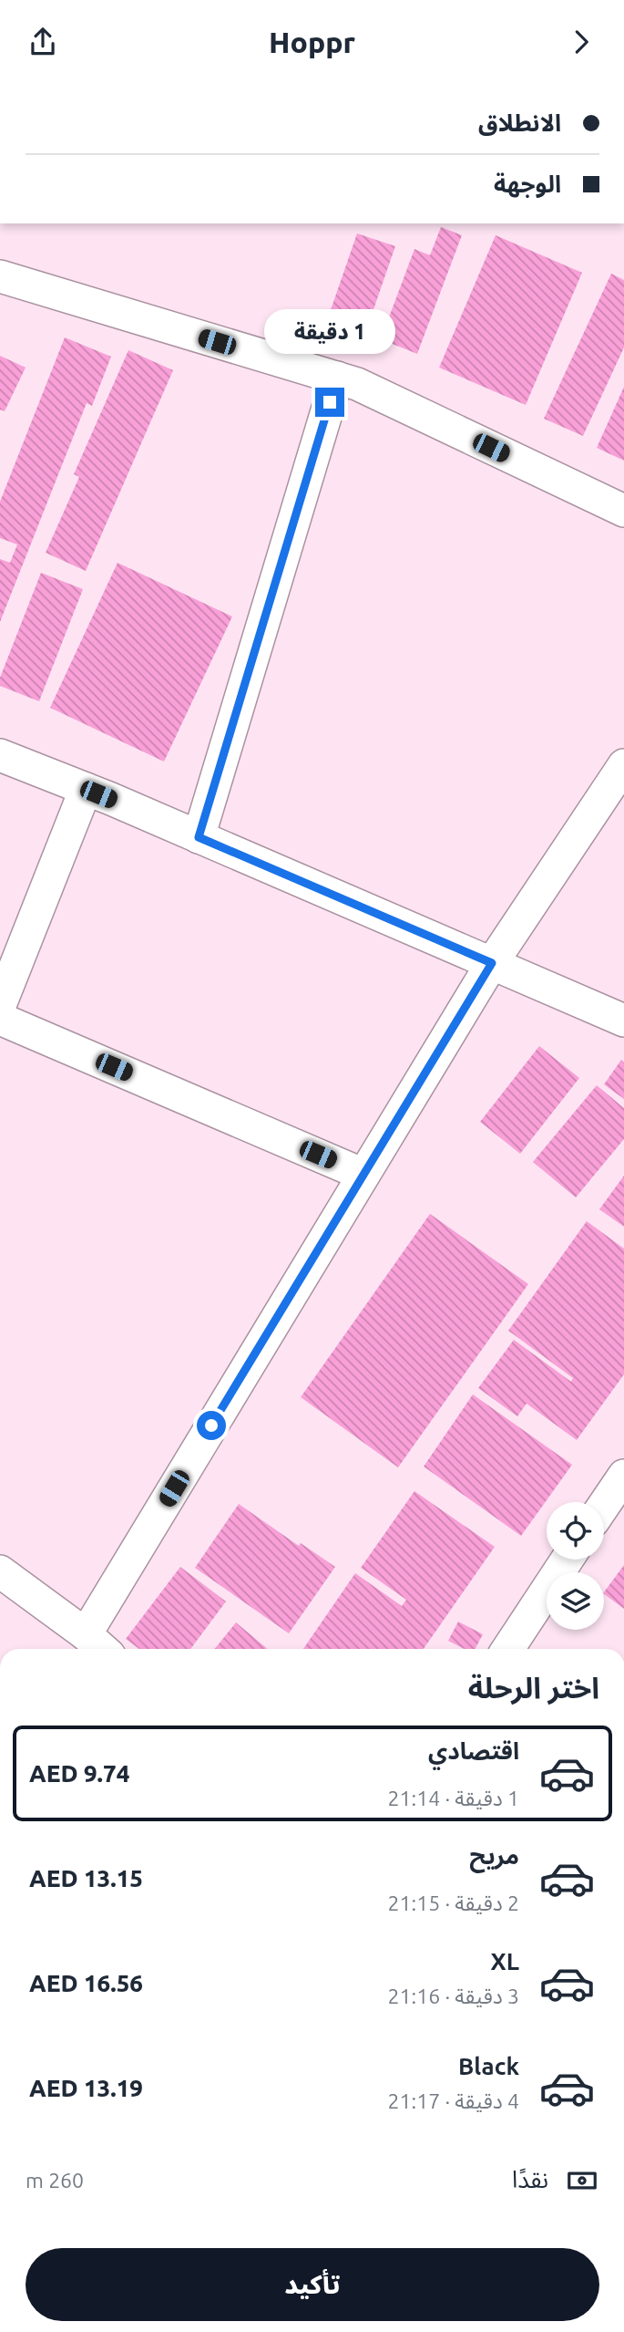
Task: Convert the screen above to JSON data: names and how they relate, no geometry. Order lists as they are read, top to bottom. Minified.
{"page":{"header":"Hoppr","banner":["الانطلاق","الوجهة"],"bubble":"1 دقيقة","heading":"اختر الرحلة","list":[{"name":"اقتصادي","note":"1 دقيقة · 21:14","value":"AED 9.74"},{"name":"مريح","note":"2 دقيقة · 21:15","value":"AED 13.15"},{"name":"XL","note":"3 دقيقة · 21:16","value":"AED 16.56"},{"name":"Black","note":"4 دقيقة · 21:17","value":"AED 13.19"}],"pay":["نقدًا","260 m"],"buttons":"تأكيد"}}
